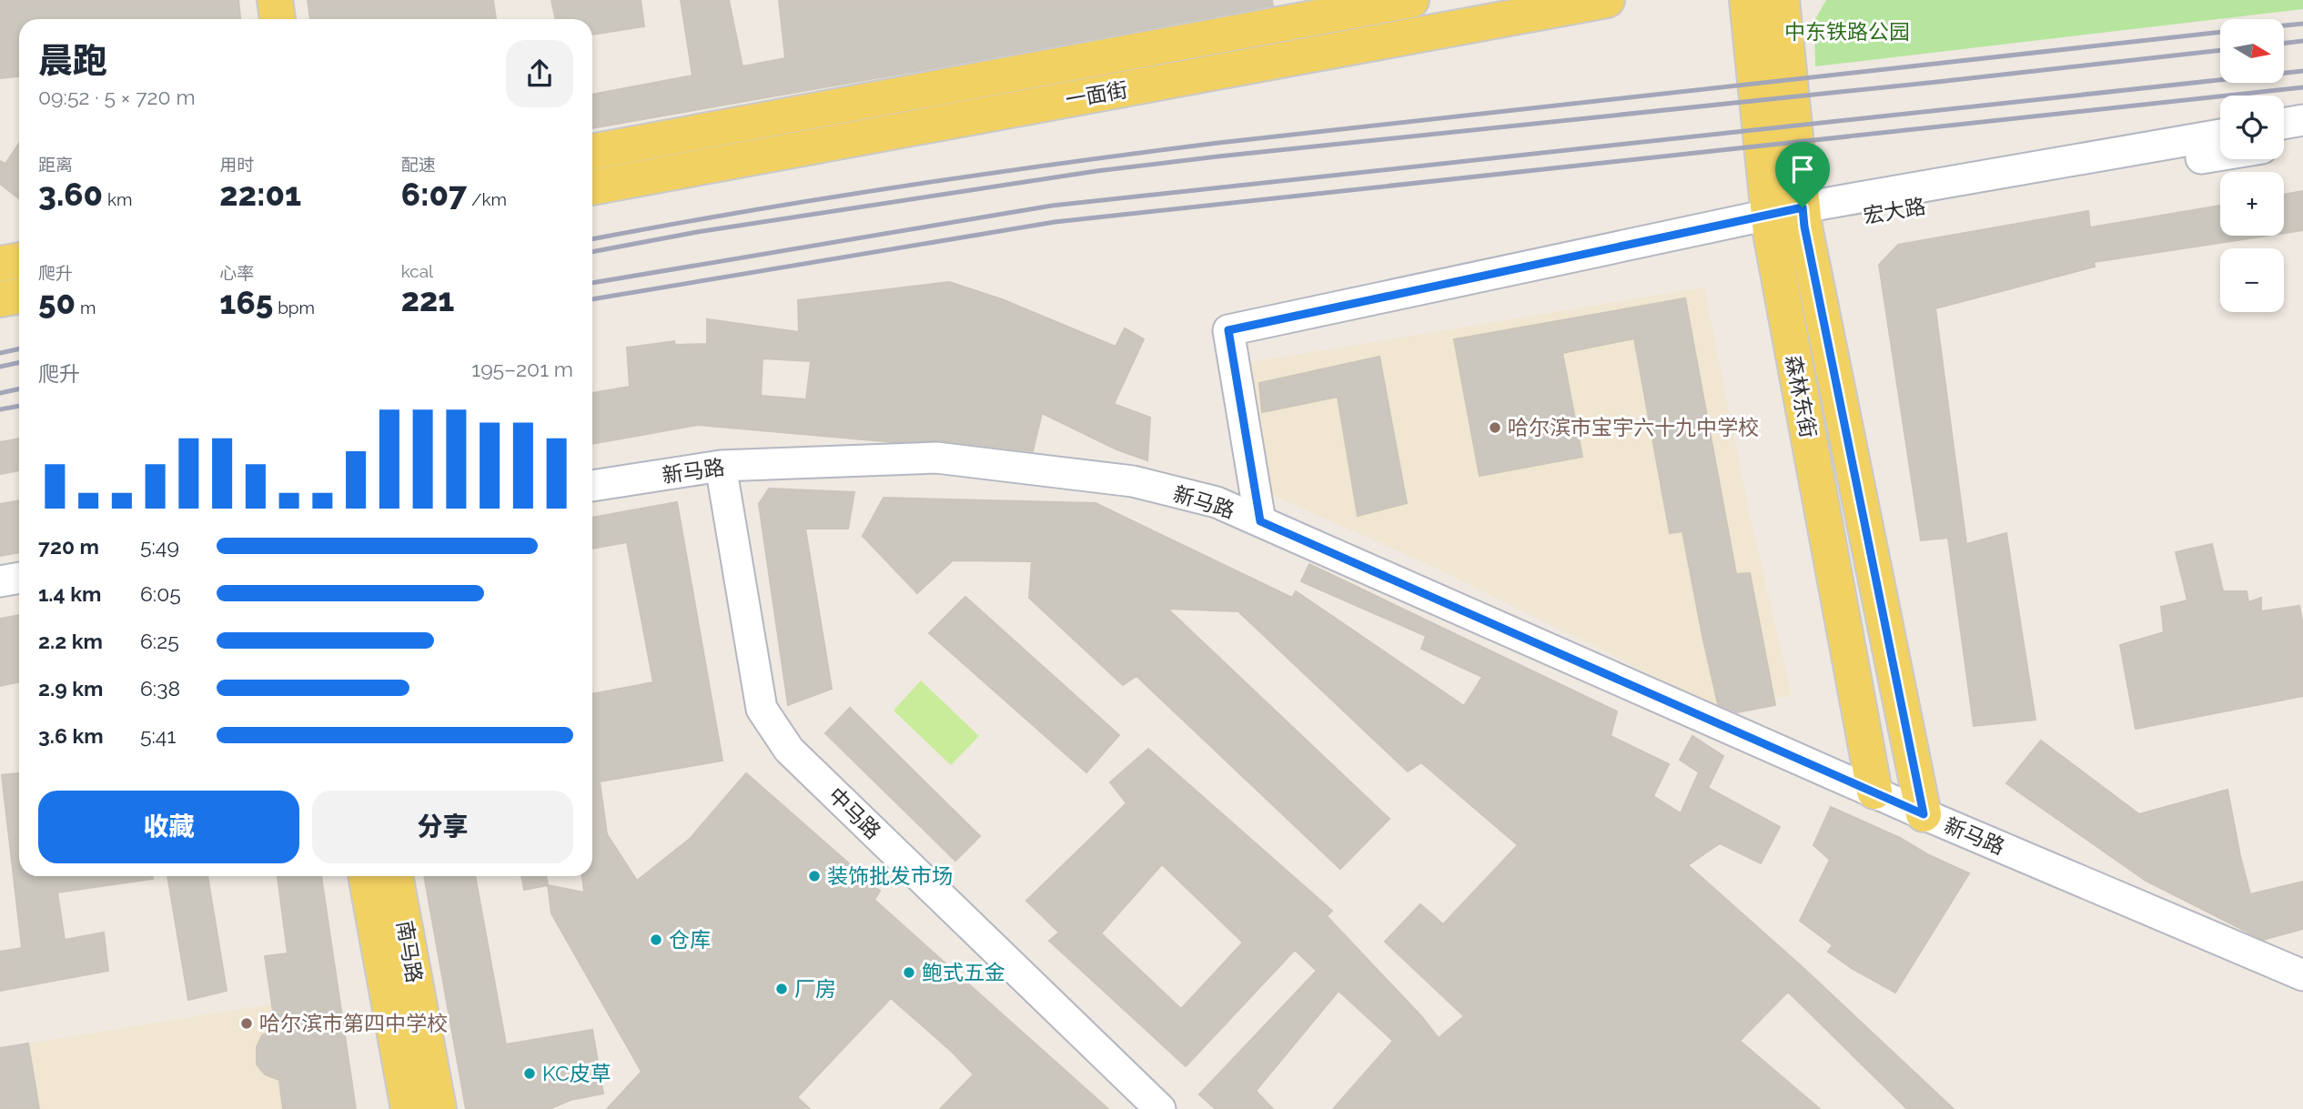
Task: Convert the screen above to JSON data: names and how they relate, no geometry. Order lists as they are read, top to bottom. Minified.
{"streets":{"main road":["一面街","森林东街","南马路"],"street":["宏大路","新马路","中马路"]},"crossings":[["宏大路","森林东街"],["宏大路","新马路"],["森林东街","新马路"],["新马路","中马路"]],"parks":["中东铁路公园"],"places":["哈尔滨市宝宇六十九中学校","装饰批发市场","仓库","鲍式五金","厂房","哈尔滨市第四中学校","KC皮草"],"north":"right","page":{"map_buttons":["+","−"],"heading":["晨跑","09:52 · 5 × 720 m"],"stats":[["距离","3.60 km"],["用时","22:01"],["配速","6:07 /km"],["爬升","50 m"],["心率","165 bpm"],["kcal","221"]],"chart":["爬升","195–201 m"],"list":[{"name":"720 m","note":"5:49"},{"name":"1.4 km","note":"6:05"},{"name":"2.2 km","note":"6:25"},{"name":"2.9 km","note":"6:38"},{"name":"3.6 km","note":"5:41"}],"buttons":["收藏","分享"]}}
